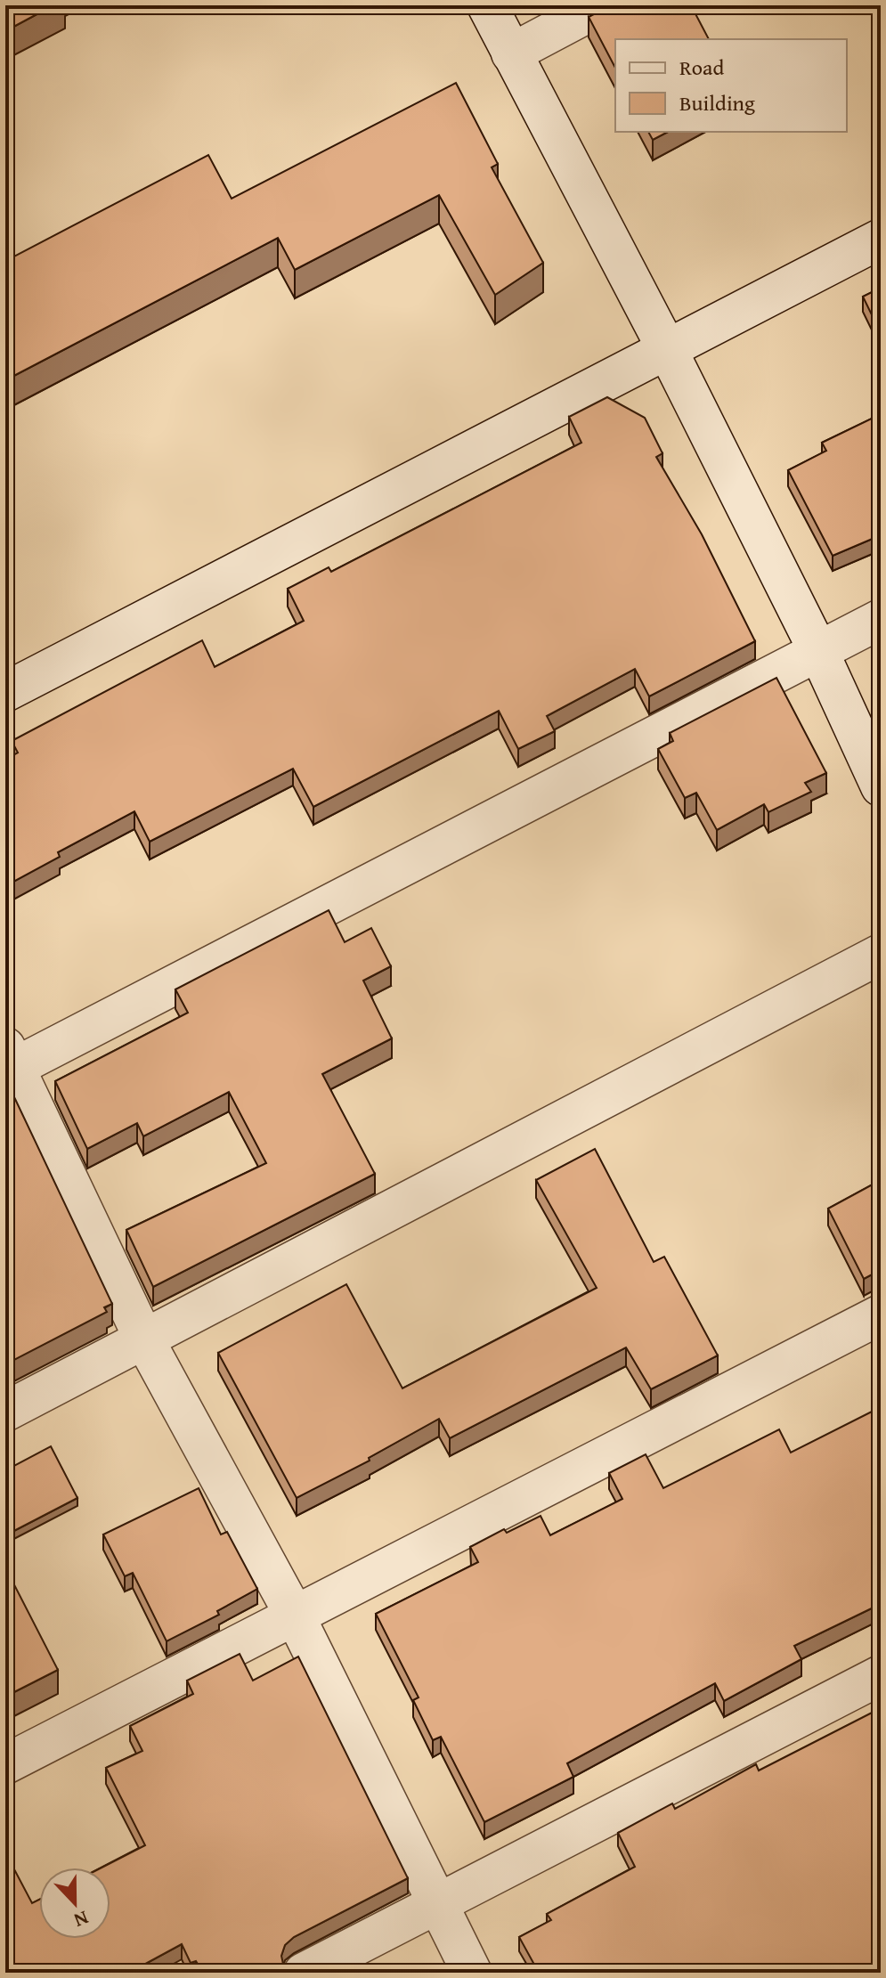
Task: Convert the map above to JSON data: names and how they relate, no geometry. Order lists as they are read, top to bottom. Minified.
{"legend":["Road","Building"],"north":"bottom"}
